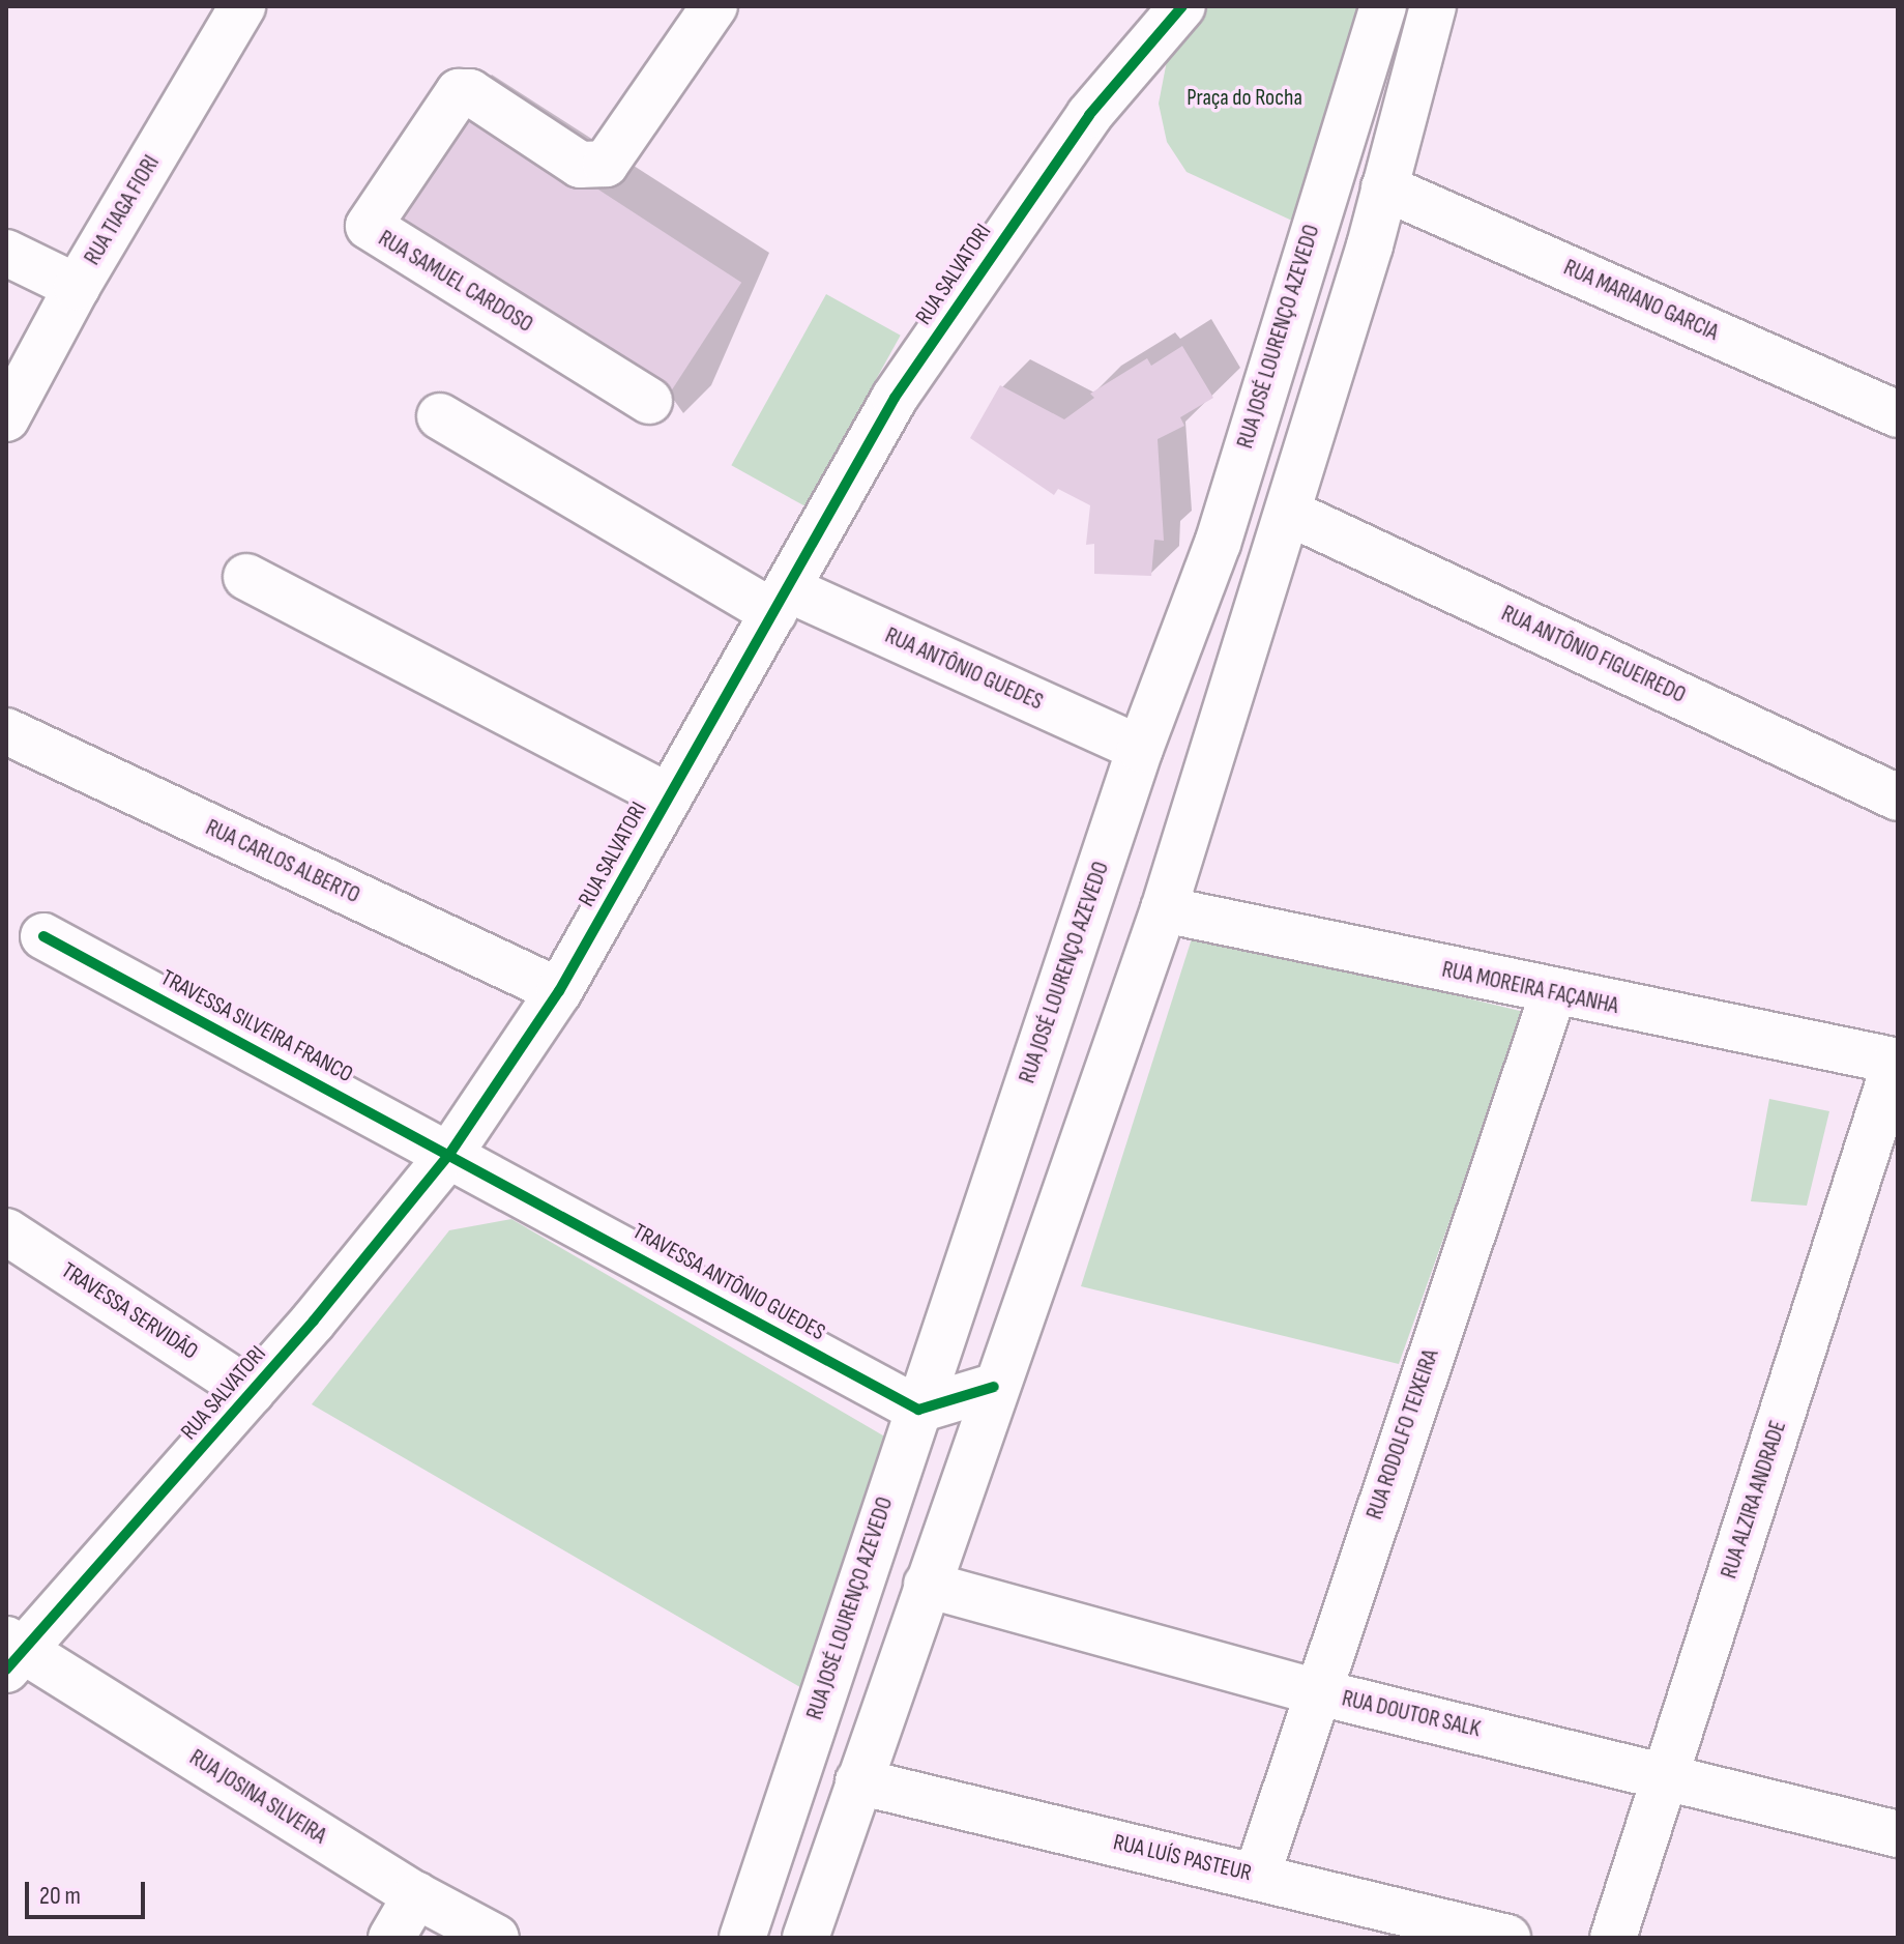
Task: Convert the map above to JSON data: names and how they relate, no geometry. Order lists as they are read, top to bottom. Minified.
{"streets":{"street":["RUA TIAGA FIORI","RUA SALVATORI","RUA SAMUEL CARDOSO","RUA MARIANO GARCIA","RUA JOSÉ LOURENÇO AZEVEDO","RUA ANTÔNIO FIGUEIREDO","RUA ANTÔNIO GUEDES","RUA CARLOS ALBERTO","RUA MOREIRA FAÇANHA","TRAVESSA SILVEIRA FRANCO","TRAVESSA ANTÔNIO GUEDES","TRAVESSA SERVIDÃO","RUA RODOLFO TEIXEIRA","RUA ALZIRA ANDRADE","RUA DOUTOR SALK","RUA JOSINA SILVEIRA","RUA LUÍS PASTEUR"]},"crossings":[["RUA SALVATORI","RUA ANTÔNIO GUEDES"],["RUA SALVATORI","RUA CARLOS ALBERTO"],["RUA SALVATORI","TRAVESSA SILVEIRA FRANCO"],["RUA SALVATORI","TRAVESSA ANTÔNIO GUEDES"],["RUA SALVATORI","TRAVESSA SERVIDÃO"],["RUA SALVATORI","RUA JOSINA SILVEIRA"],["RUA JOSÉ LOURENÇO AZEVEDO","RUA ANTÔNIO GUEDES"],["RUA JOSÉ LOURENÇO AZEVEDO","TRAVESSA ANTÔNIO GUEDES"],["RUA MOREIRA FAÇANHA","RUA RODOLFO TEIXEIRA"],["RUA MOREIRA FAÇANHA","RUA ALZIRA ANDRADE"],["TRAVESSA SILVEIRA FRANCO","TRAVESSA ANTÔNIO GUEDES"],["RUA RODOLFO TEIXEIRA","RUA DOUTOR SALK"],["RUA RODOLFO TEIXEIRA","RUA LUÍS PASTEUR"],["RUA ALZIRA ANDRADE","RUA DOUTOR SALK"]],"parks":["Praça do Rocha"],"scale_bar":"20 m"}
